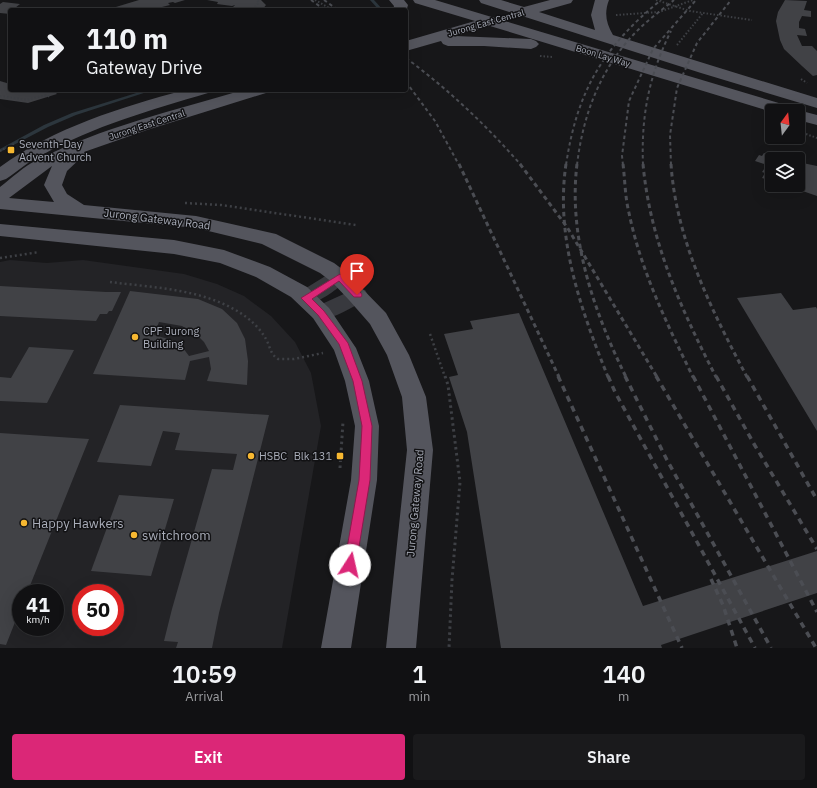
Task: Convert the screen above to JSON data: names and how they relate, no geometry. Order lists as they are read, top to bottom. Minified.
{"streets":{"main road":["Jurong East Central","Boon Lay Way","Jurong Gateway Road"]},"crossings":[["Jurong East Central","Boon Lay Way"]],"places":{"transit":["Seventh-Day Advent Church","Blk 131"],"other":["CPF Jurong Building","HSBC","Happy Hawkers","switchroom"]},"north":"top","page":{"turn":["110 m","Gateway Drive"],"speed":"41 km/h","limit":"50","eta":["10:59","Arrival","1","min","140","m"],"buttons":["Exit","Share"]}}
